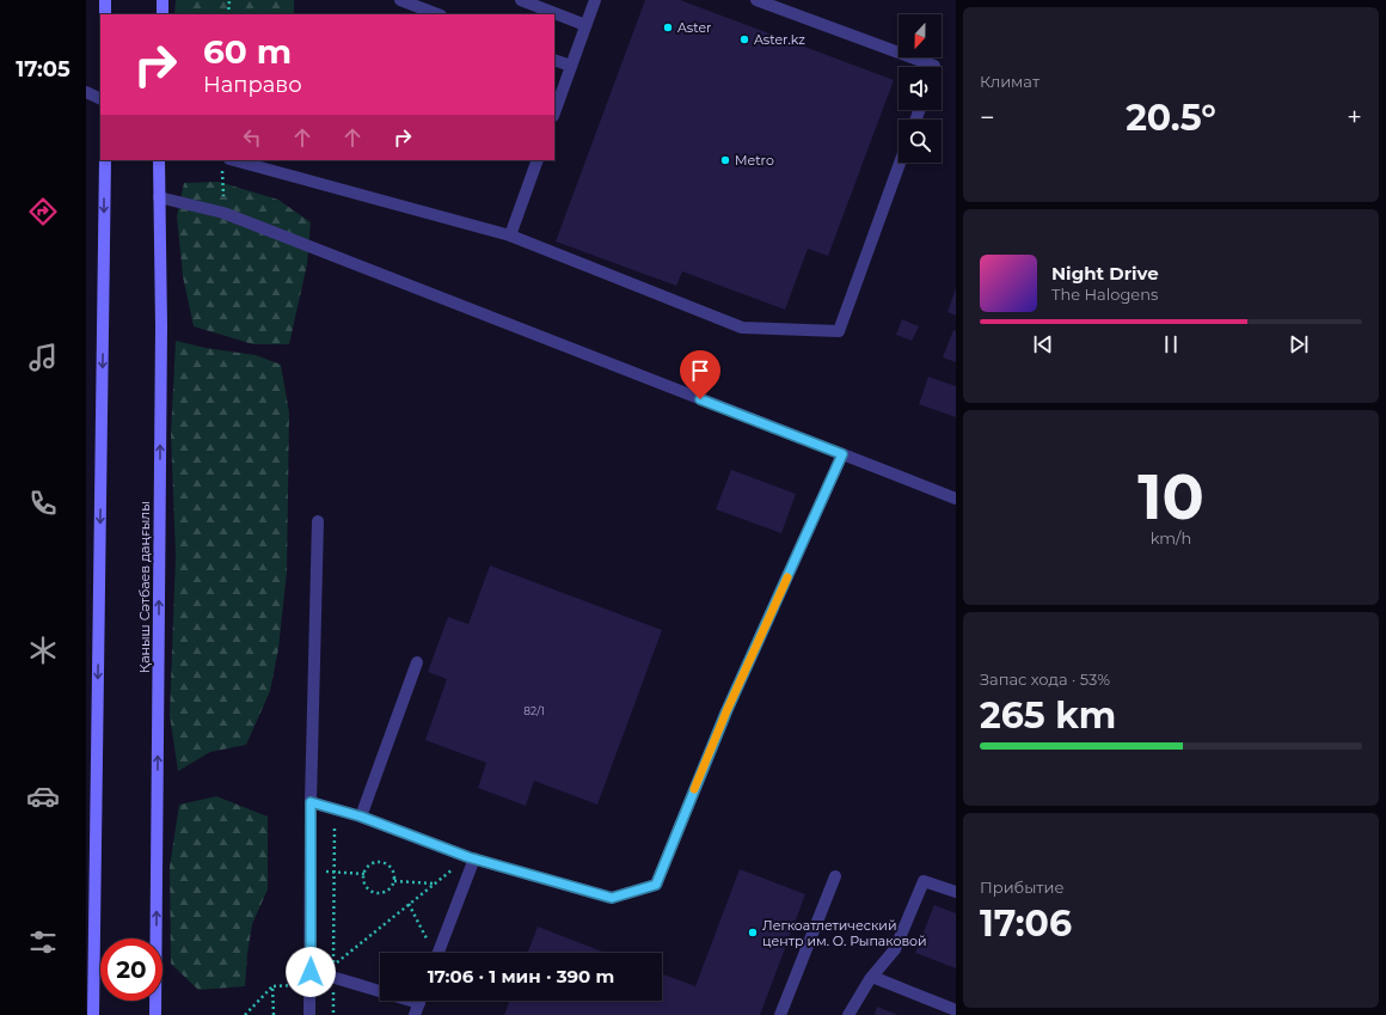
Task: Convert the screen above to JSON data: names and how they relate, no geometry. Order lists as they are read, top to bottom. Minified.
{"streets":{"main road":["Қаныш Сәтбаев даңғылы"]},"places":["Aster","Aster.kz","Metro","Легкоатлетический центр им. О. Рыпаковой"],"house_numbers":["82/1"],"north":"bottom","page":{"tabs":"17:05","tile":["Климат",["10","km/h"],["Запас хода · 53%","265 km"],["Прибытие","17:06"]],"turn":["60 m","Направо"],"heat":["−","20.5°","+"],"song":["Night Drive","The Halogens"],"limit":"20","trip":"17:06 · 1 мин · 390 m"}}
